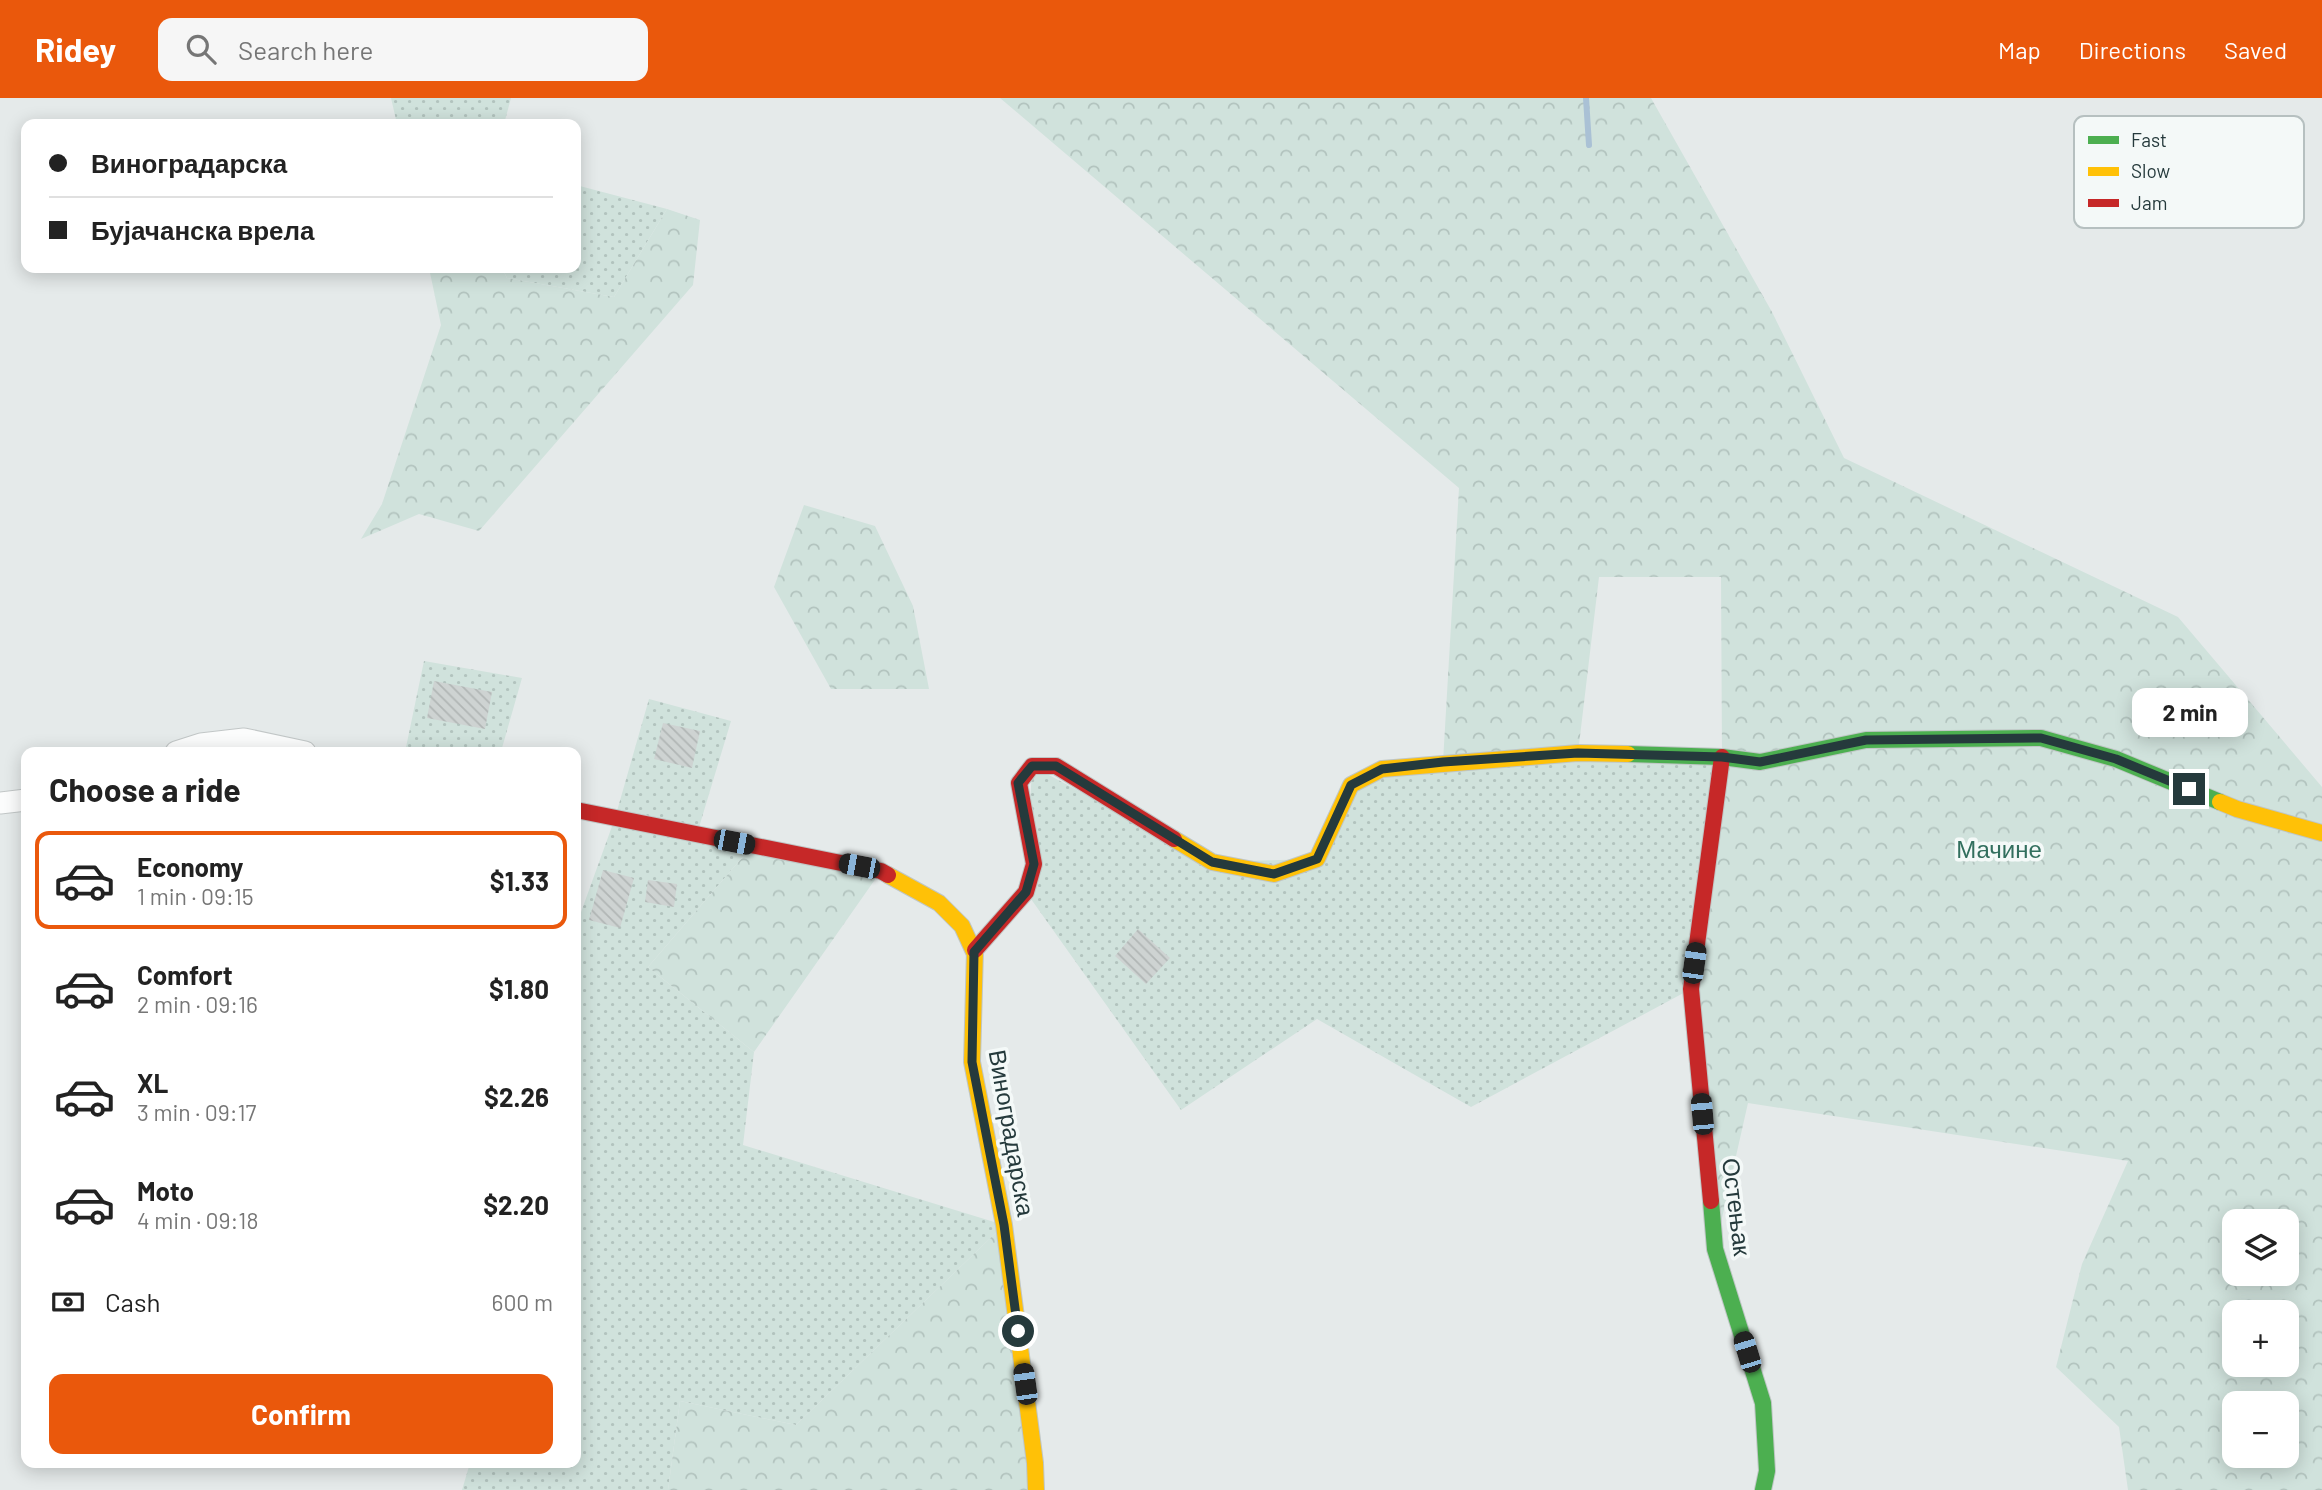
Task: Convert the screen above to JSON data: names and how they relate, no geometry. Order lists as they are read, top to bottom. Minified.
{"streets":{"street":["Виноградарска","Остењак"]},"parks":["Мачине"],"legend":["Fast","Slow","Jam"],"page":{"header":"Ridey","search":"Search here","nav":["Map","Directions","Saved"],"banner":["Виноградарска","Бујачанска врела"],"bubble":"2 min","heading":"Choose a ride","list":[{"name":"Economy","note":"1 min · 09:15","value":"$1.33"},{"name":"Comfort","note":"2 min · 09:16","value":"$1.80"},{"name":"XL","note":"3 min · 09:17","value":"$2.26"},{"name":"Moto","note":"4 min · 09:18","value":"$2.20"}],"map_buttons":["+","−"],"pay":["Cash","600 m"],"buttons":"Confirm"}}
